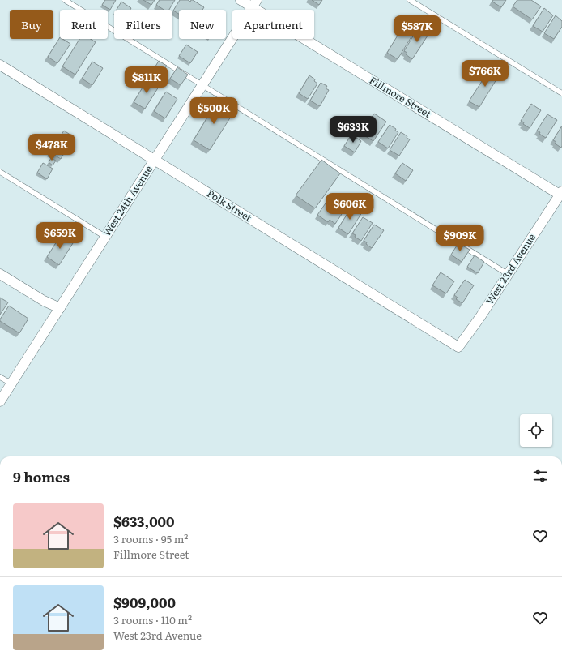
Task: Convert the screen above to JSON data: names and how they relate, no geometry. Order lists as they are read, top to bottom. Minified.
{"streets":{"street":["Fillmore Street","West 24th Avenue","Polk Street","West 23rd Avenue"]},"crossings":[["Fillmore Street","West 24th Avenue"],["Fillmore Street","West 23rd Avenue"],["West 24th Avenue","Polk Street"],["Polk Street","West 23rd Avenue"]],"page":{"chip":["Buy","Rent","Filters","New","Apartment"],"price":["$587K","$766K","$811K","$500K","$633K","$478K","$606K","$659K","$909K"],"heading":"9 homes","list":[{"name":"$633,000","note":"3 rooms · 95 m² · Fillmore Street"},{"name":"$909,000","note":"3 rooms · 110 m² · West 23rd Avenue"}]}}
